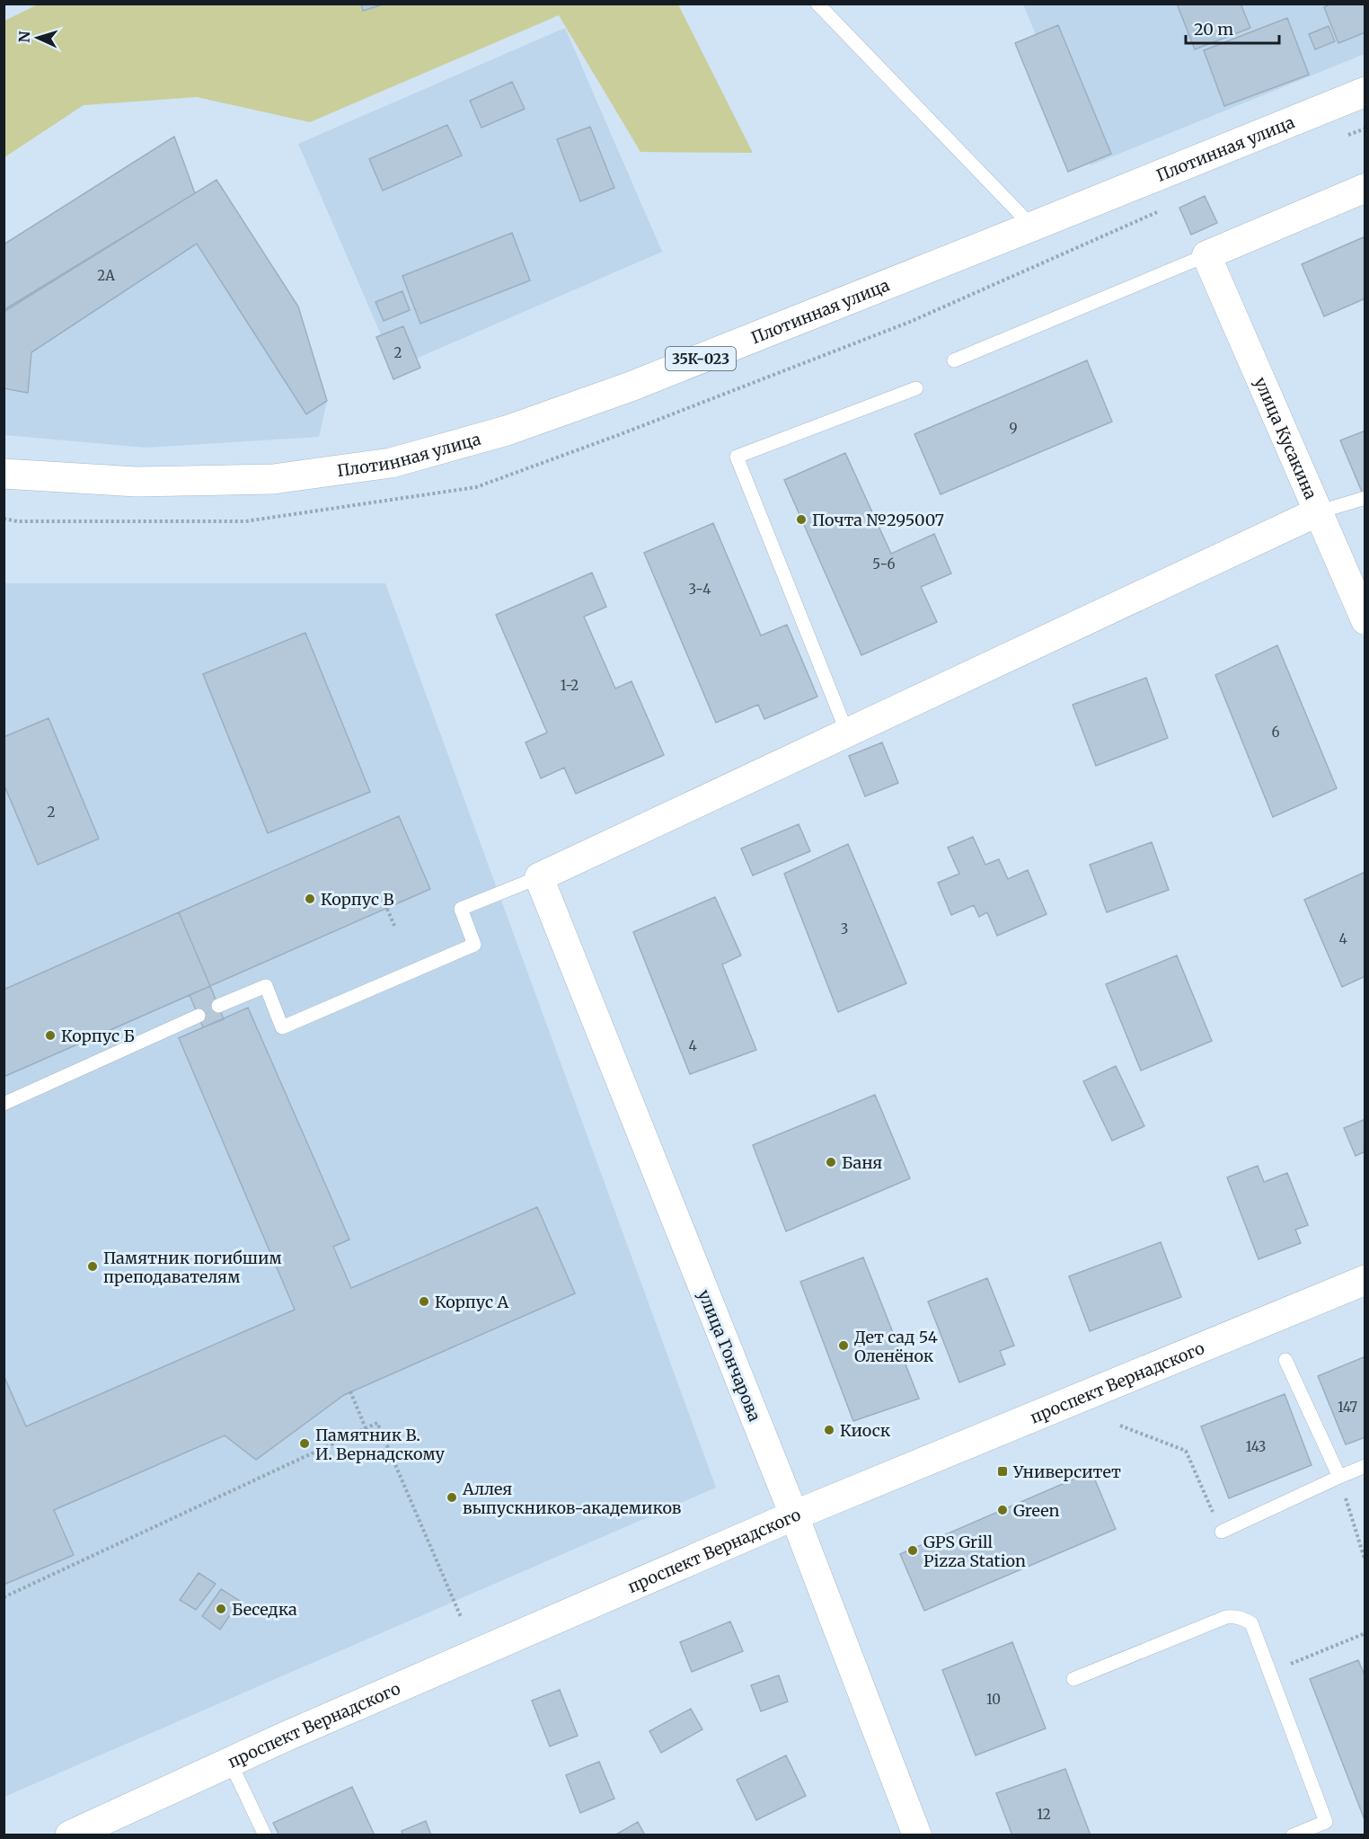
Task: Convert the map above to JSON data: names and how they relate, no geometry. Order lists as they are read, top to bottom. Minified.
{"streets":{"main road":["Плотинная улица","35К-023","проспект Вернадского"],"street":["улица Кусакина","улица Гончарова"]},"crossings":[["улица Гончарова","проспект Вернадского"]],"places":{"other":["Почта №295007","Корпус В","Корпус Б","Баня","Памятник погибшим преподавателям","Корпус А","Дет сад 54 Оленёнок","Киоск","Памятник В. И. Вернадскому","Аллея выпускников-академиков","Green","GPS Grill Pizza Station","Беседка"],"transit":["Университет"]},"house_numbers":["2А","2","9","5-6","3-4","1-2","6","2","3","4","4","147","143","10","12"],"scale_bar":"20 m","north":"left"}
